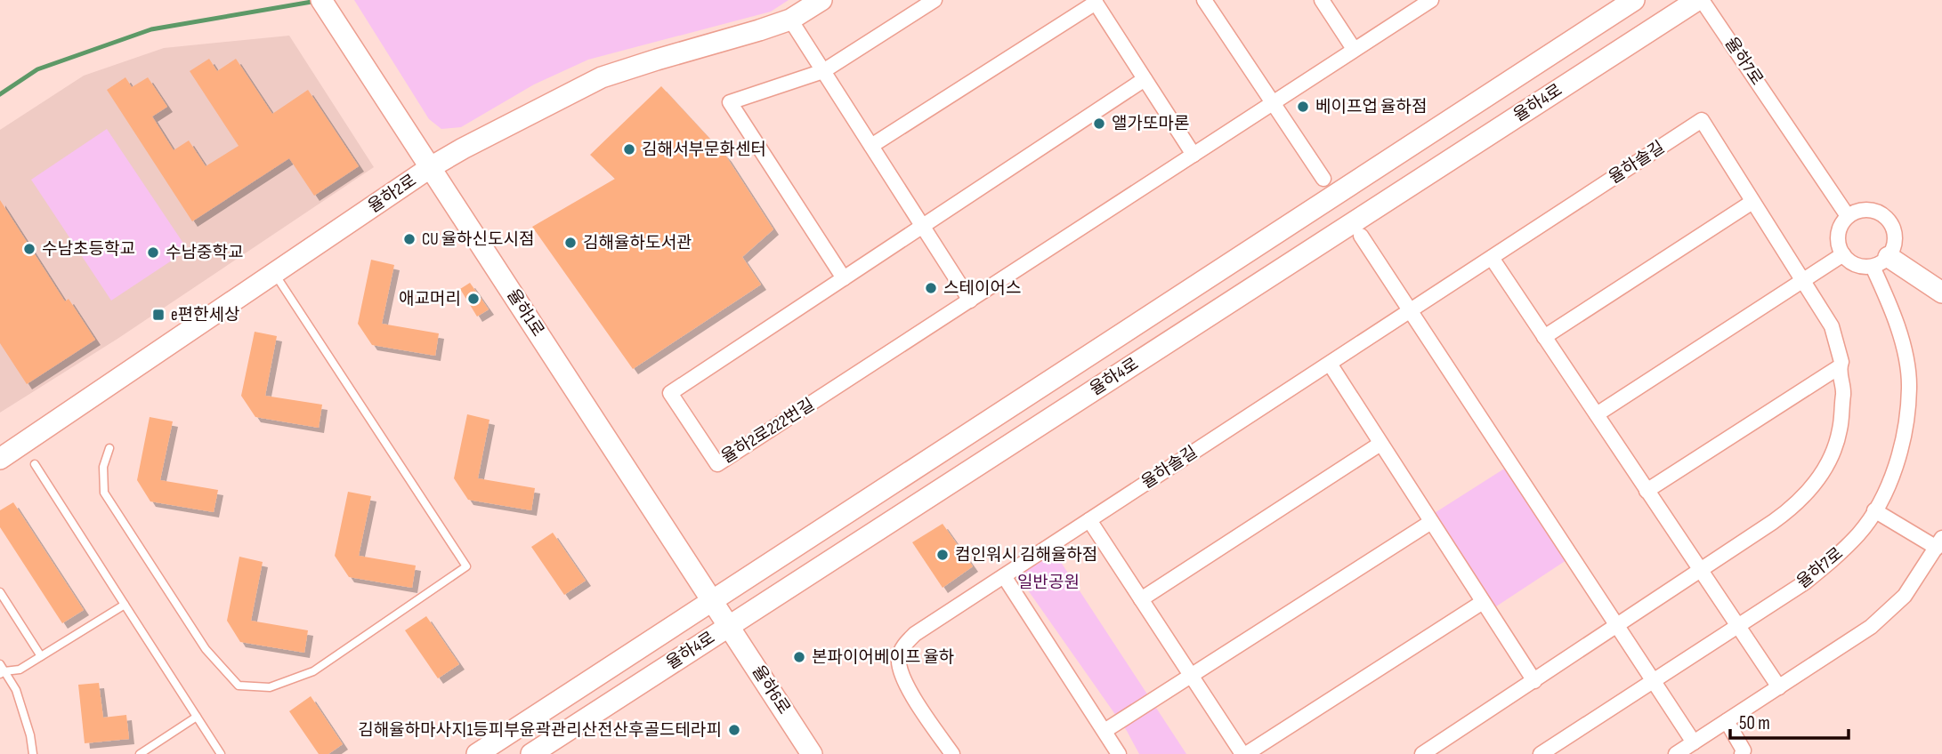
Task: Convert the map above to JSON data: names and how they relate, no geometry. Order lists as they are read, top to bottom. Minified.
{"streets":{"main road":["율하4로","율하2로","율하1로","율하6로"],"street":["율하7로","율하솔길","율하2로222번길"]},"crossings":[["율하7로","율하4로"],["율하4로","율하1로"],["율하4로","율하6로"],["율하2로","율하1로"],["율하1로","율하6로"]],"parks":["일반공원"],"places":{"other":["베이프업 율하점","앨가또마론","김해서부문화센터","CU 율하신도시점","김해율하도서관","수남초등학교","수남중학교","스테이어스","애교머리","컴인워시 김해율하점","본파이어베이프 율하","김해율하마사지1등피부윤곽관리산전산후골드테라피"],"transit":["e편한세상"]},"scale_bar":"50 m"}
